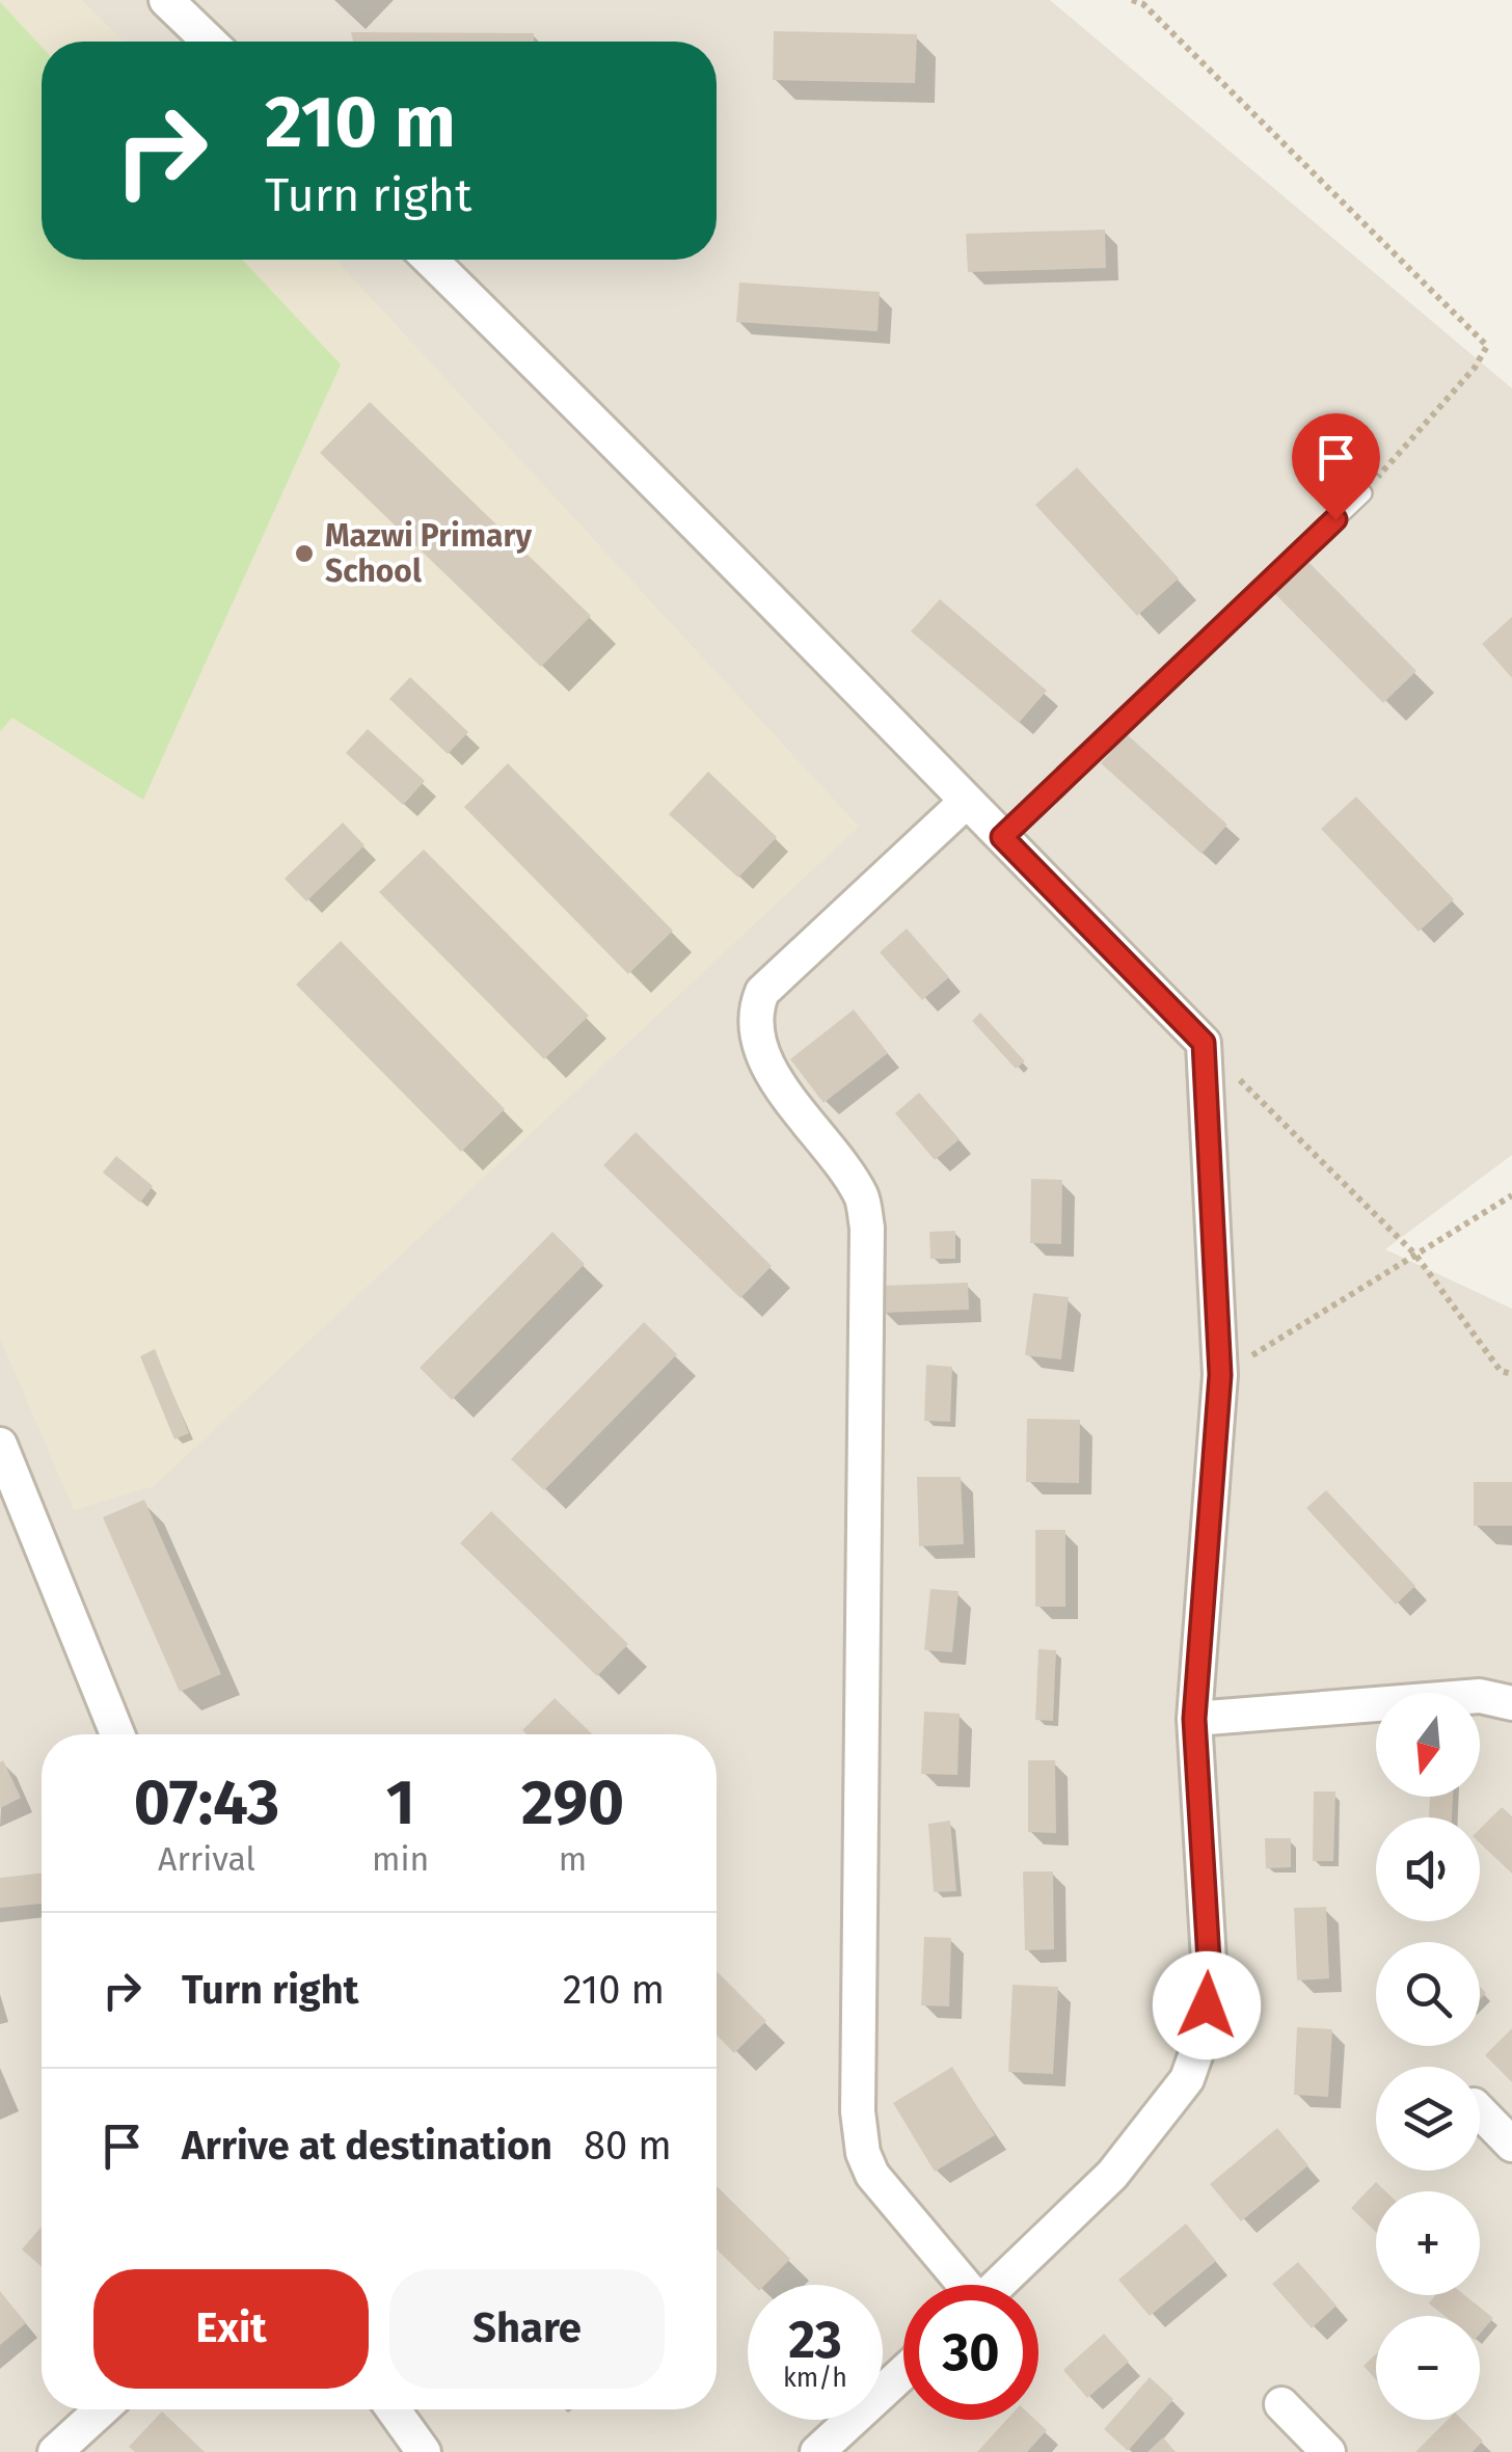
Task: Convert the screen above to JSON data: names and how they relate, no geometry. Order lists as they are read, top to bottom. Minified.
{"places":["Mazwi Primary School"],"north":"bottom","page":{"turn":["210 m","Turn right"],"map_buttons":["+","−"],"eta":["07:43","Arrival","1","min","290","m"],"list":[{"name":"Turn right","value":"210 m"},{"name":"Arrive at destination","value":"80 m"}],"buttons":["Exit","Share"],"speed":"23 km/h","limit":"30"}}
